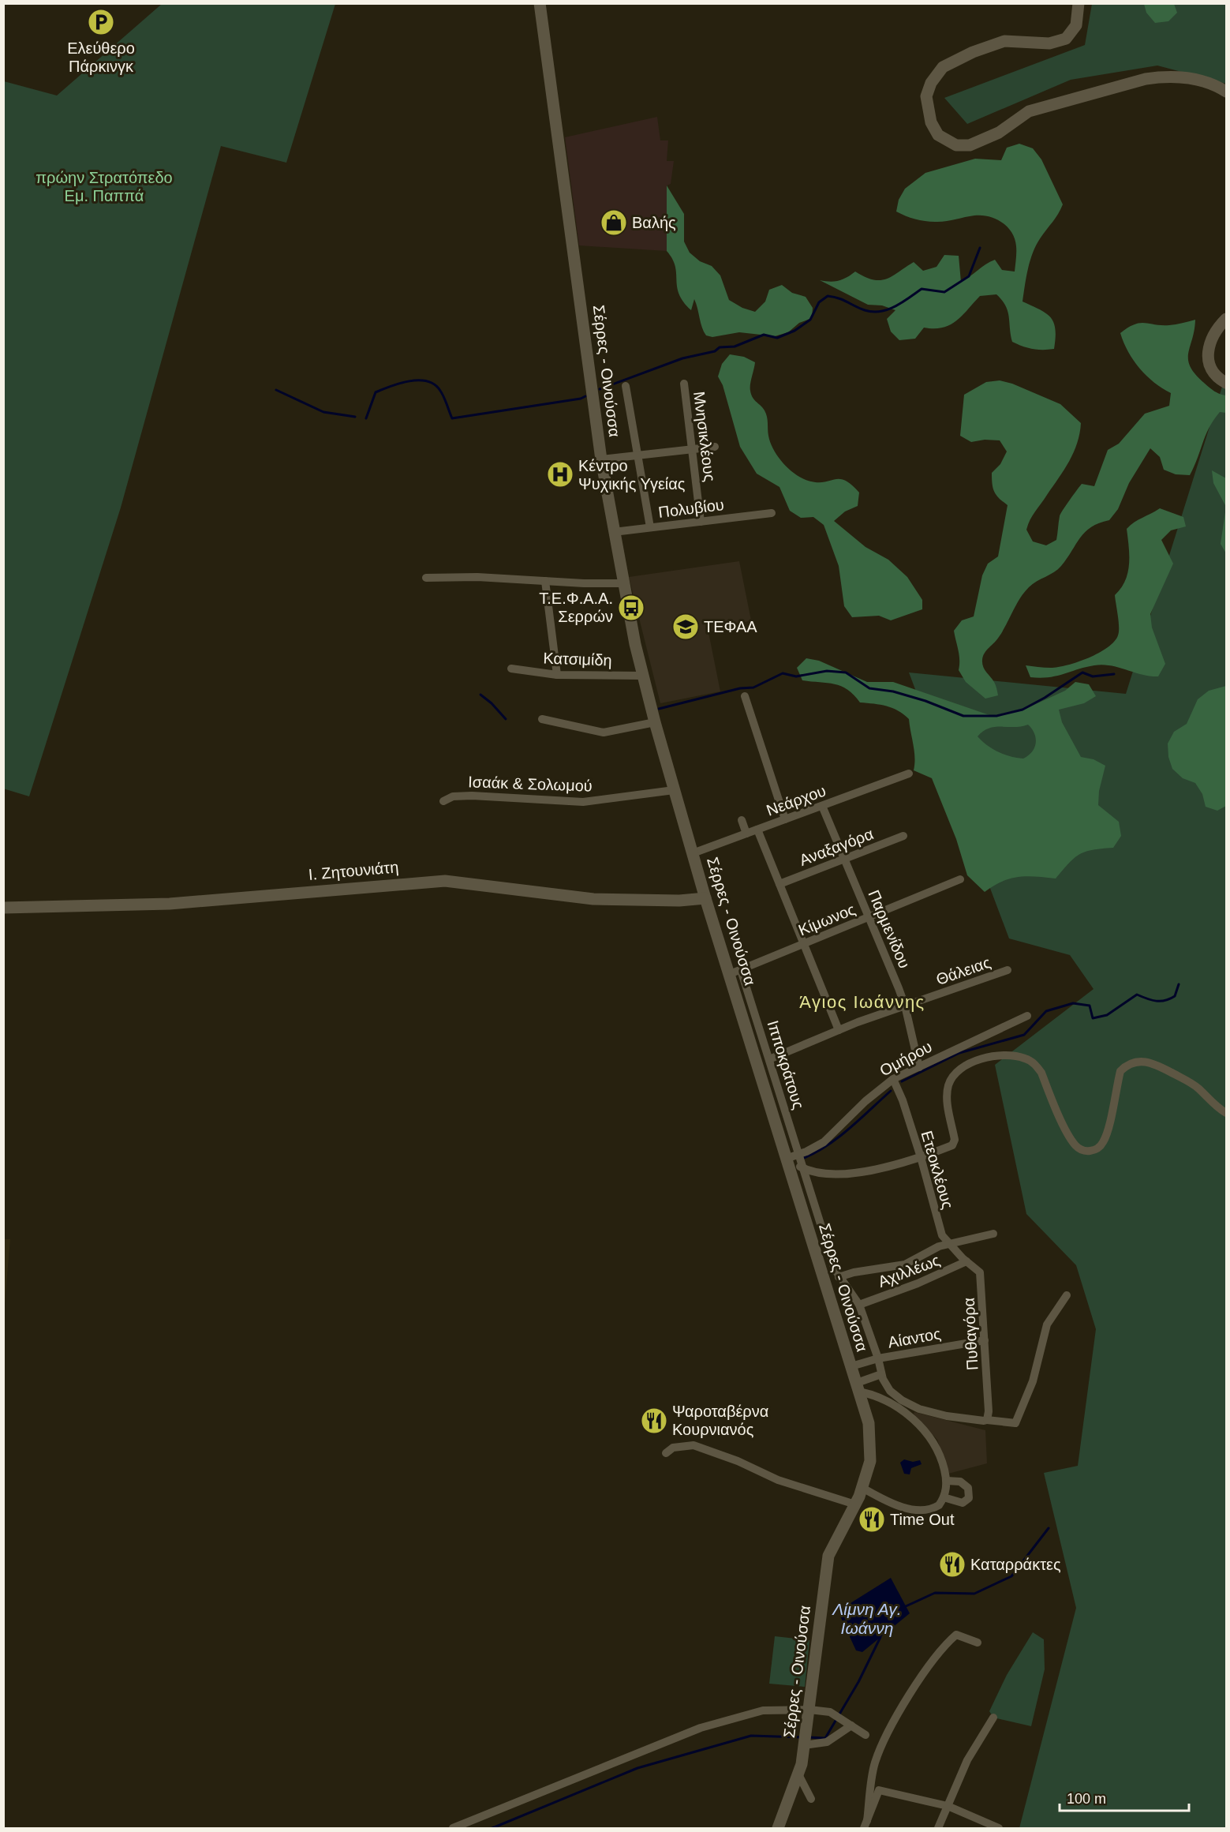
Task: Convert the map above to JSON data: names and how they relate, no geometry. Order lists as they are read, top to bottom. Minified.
{"streets":{"street":["Σέρρες - Οινούσσα","Μνησικλέους","Πολυβίου","Κατσιμίδη","Ισαάκ & Σολωμού","Νεάρχου","Αναξαγόρα","Ι. Ζητουνιάτη","Κίμωνος","Παρμενίδου","Θάλειας","Ομήρου","Ιπποκράτους","Ετεοκλέους","Αχιλλέως","Πυθαγόρα","Αίαντος"]},"crossings":[["Σέρρες - Οινούσσα","Πολυβίου"],["Σέρρες - Οινούσσα","Κατσιμίδη"],["Σέρρες - Οινούσσα","Ισαάκ & Σολωμού"],["Σέρρες - Οινούσσα","Νεάρχου"],["Σέρρες - Οινούσσα","Ι. Ζητουνιάτη"],["Σέρρες - Οινούσσα","Κίμωνος"],["Σέρρες - Οινούσσα","Ομήρου"],["Σέρρες - Οινούσσα","Ιπποκράτους"],["Σέρρες - Οινούσσα","Αίαντος"],["Μνησικλέους","Πολυβίου"],["Νεάρχου","Παρμενίδου"],["Αναξαγόρα","Παρμενίδου"],["Κίμωνος","Παρμενίδου"],["Κίμωνος","Ιπποκράτους"],["Παρμενίδου","Θάλειας"],["Παρμενίδου","Ομήρου"],["Θάλειας","Ιπποκράτους"],["Ομήρου","Ιπποκράτους"],["Ομήρου","Ετεοκλέους"],["Ιπποκράτους","Αχιλλέως"],["Ιπποκράτους","Πυθαγόρα"],["Ιπποκράτους","Αίαντος"],["Ετεοκλέους","Αχιλλέως"],["Ετεοκλέους","Πυθαγόρα"],["Αχιλλέως","Πυθαγόρα"],["Πυθαγόρα","Αίαντος"]],"districts":["Άγιος Ιωάννης"],"water":["Λίμνη Αγ. Ιωάννη"],"parks":["πρώην Στρατόπεδο Εμ. Παππά"],"places":{"parking":["Ελεύθερο Πάρκινγκ"],"shop":["Βαλής"],"hospital":["Κέντρο Ψυχικής Υγείας"],"bus stop":["Τ.Ε.Φ.Α.Α. Σερρών"],"school or university":["ΤΕΦΑΑ"],"restaurant":["Ψαροταβέρνα Κουρνιανός","Time Out","Καταρράκτες"]},"scale_bar":"100 m"}
